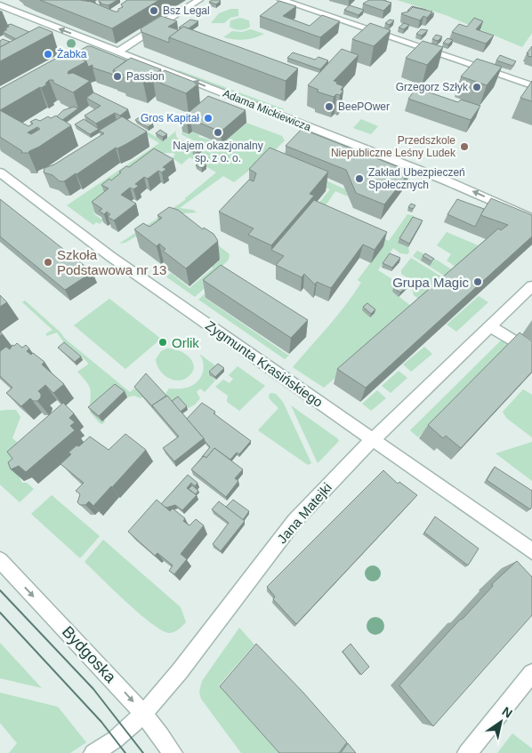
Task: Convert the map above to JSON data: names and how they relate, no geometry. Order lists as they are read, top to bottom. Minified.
{"streets":{"street":["Adama Mickiewicza","Zygmunta Krasińskiego","Jana Matejki","Bydgoska"]},"crossings":[["Zygmunta Krasińskiego","Jana Matejki"],["Jana Matejki","Bydgoska"]],"one_way":["Bydgoska"],"places":["Bsz Legal","Żabka","Passion","Grzegorz Szłyk","BeePOwer","Gros Kapitał","Najem okazjonalny sp. z o. o.","Przedszkole Niepubliczne Leśny Ludek","Zakład Ubezpieczeń Społecznych","Szkoła Podstawowa nr 13","Grupa Magic","Orlik"],"north":"top right"}
